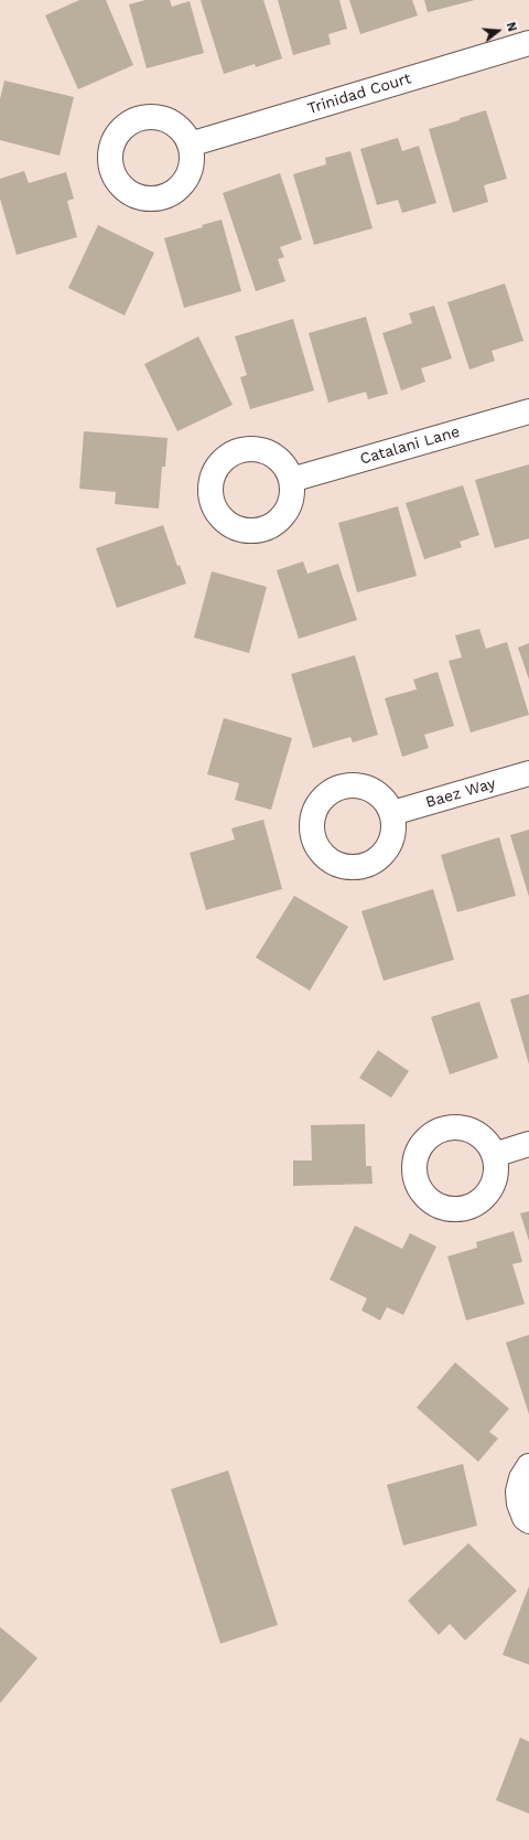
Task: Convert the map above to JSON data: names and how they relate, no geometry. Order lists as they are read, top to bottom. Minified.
{"streets":{"street":["Trinidad Court","Catalani Lane","Baez Way"]},"north":"right"}
